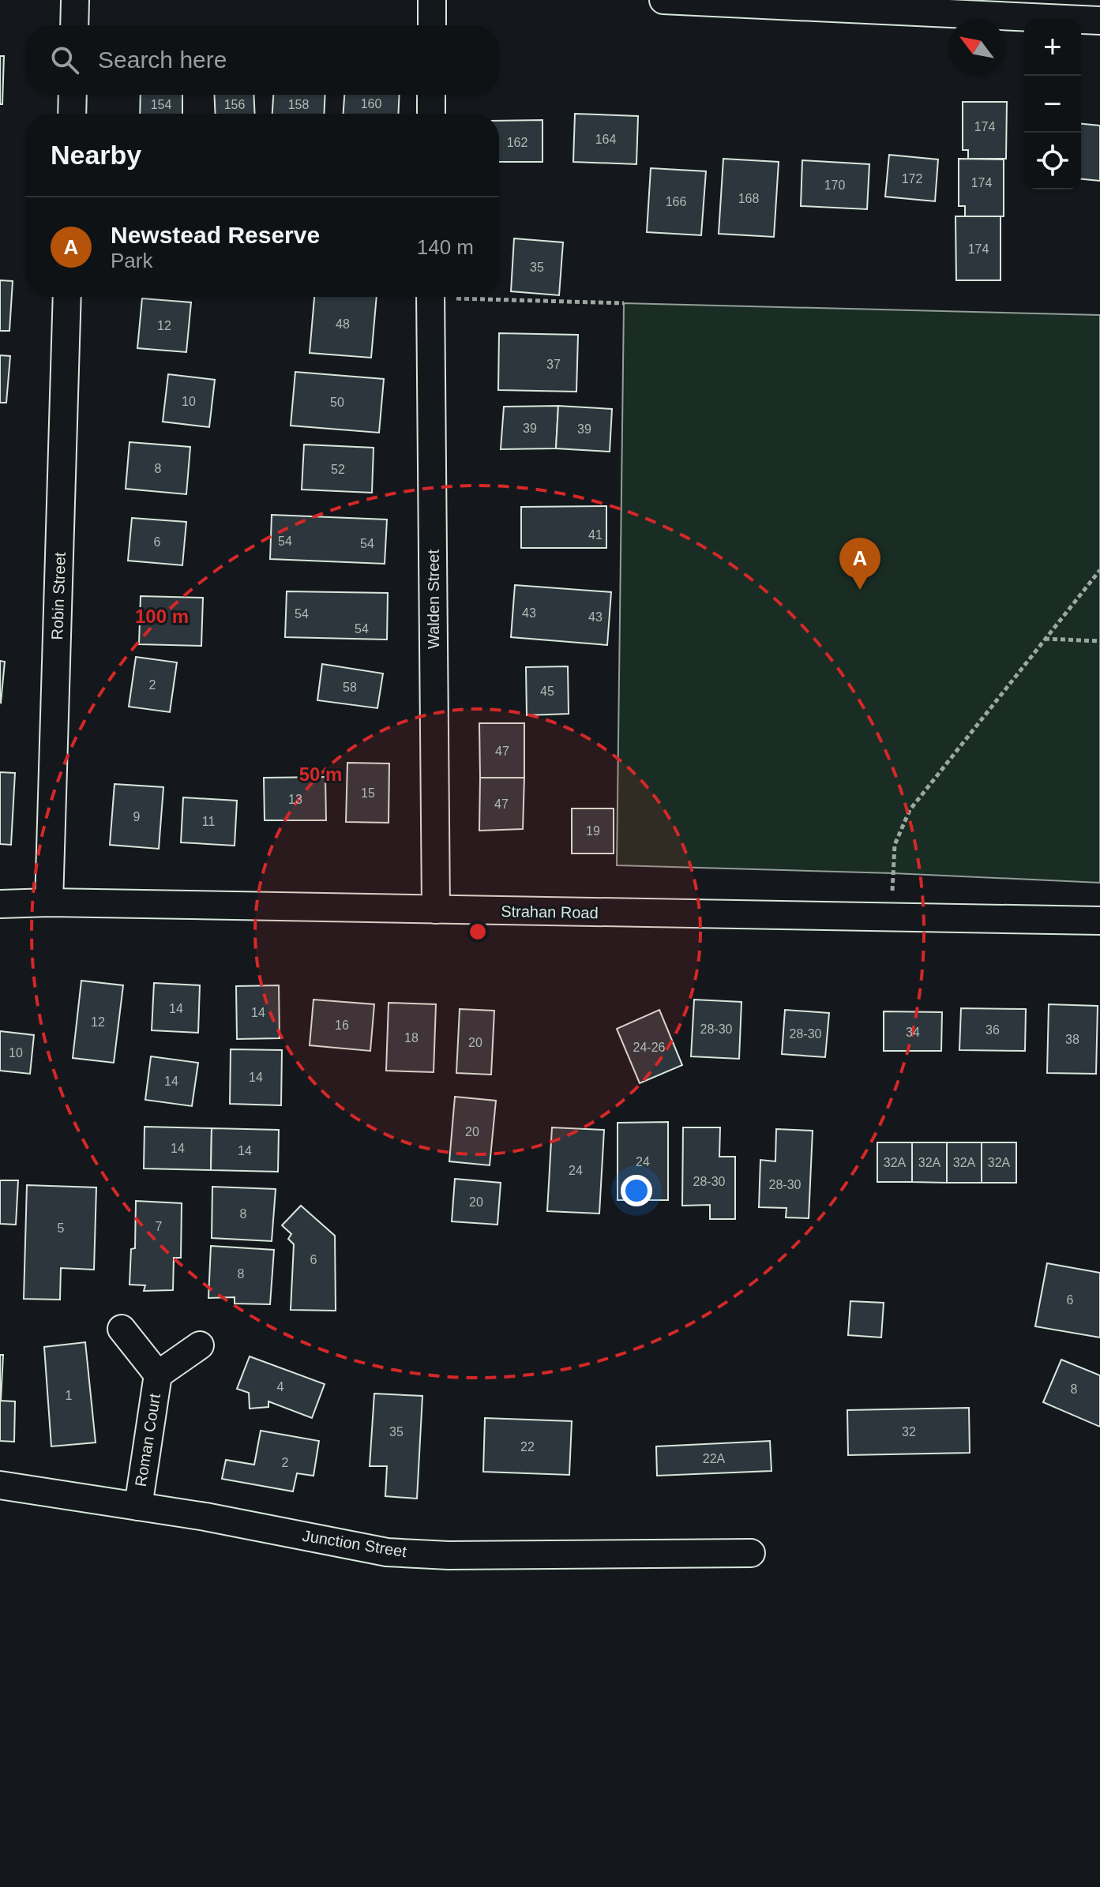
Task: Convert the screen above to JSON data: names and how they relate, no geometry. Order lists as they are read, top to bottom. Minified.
{"streets":{"street":["Robin Street","Walden Street","Strahan Road","Roman Court","Junction Street"]},"crossings":[["Robin Street","Strahan Road"],["Walden Street","Strahan Road"],["Roman Court","Junction Street"]],"house_numbers":["160","154","156","158","174","164","162","172","174","170","168","166","174","35","48","12","37","10","50","39","39","8","52","41","54","6","54","43","54","43","54","2","58","45","47","15","13","47","9","11","19","14","14","12","16","28-30","36","34","28-30","18","38","20","24-26","10","14","14","20","14","14","24","32A","32A","32A","32A","24","28-30","28-30","20","8","7","5","6","8","6","4","8","1","35","32","22","22A","2"],"north":"top left","page":{"map_buttons":["+","−"],"search":"Search here","heading":"Nearby","list":[{"mark":"A","name":"Newstead Reserve","note":"Park","value":"140 m"}],"pins":"A"},"rings":["100 m","50 m"]}
